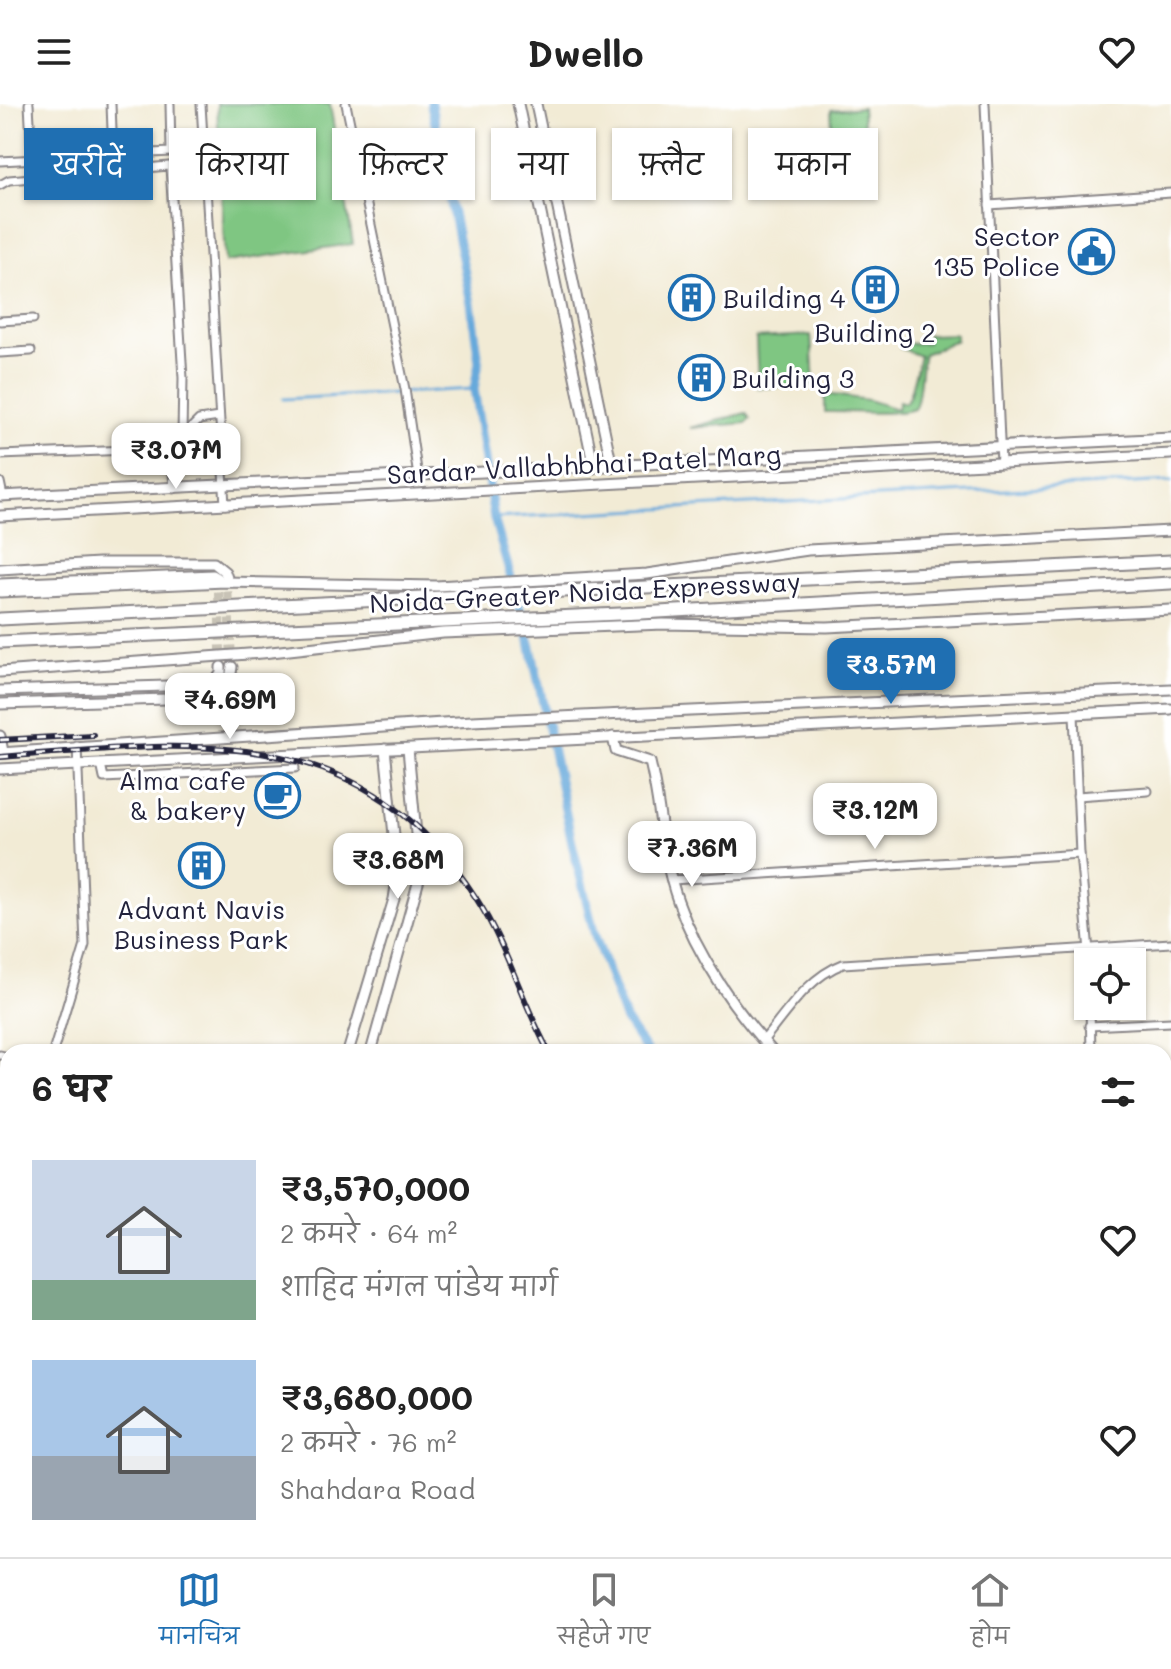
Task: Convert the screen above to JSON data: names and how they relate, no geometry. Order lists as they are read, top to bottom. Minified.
{"streets":{"highway":["Noida-Greater Noida Expressway"],"street":["Sardar Vallabhbhai Patel Marg"]},"places":{"public building":["Sector 135 Police"],"building":["Building 2","Building 4","Building 3","Advant Navis Business Park"],"cafe":["Alma cafe & bakery"]},"page":{"header":"Dwello","chip":["खरीदें","किराया","फ़िल्टर","नया","फ़्लैट","मकान"],"price":["₹3.07M","₹3.57M","₹4.69M","₹3.12M","₹7.36M","₹3.68M"],"heading":"6 घर","list":[{"name":"₹3,570,000","note":"2 कमरे · 64 m² · शाहिद मंगल पांडेय मार्ग"},{"name":"₹3,680,000","note":"2 कमरे · 76 m² · Shahdara Road"}],"tabs":["मानचित्र","सहेजे गए","होम"]}}
